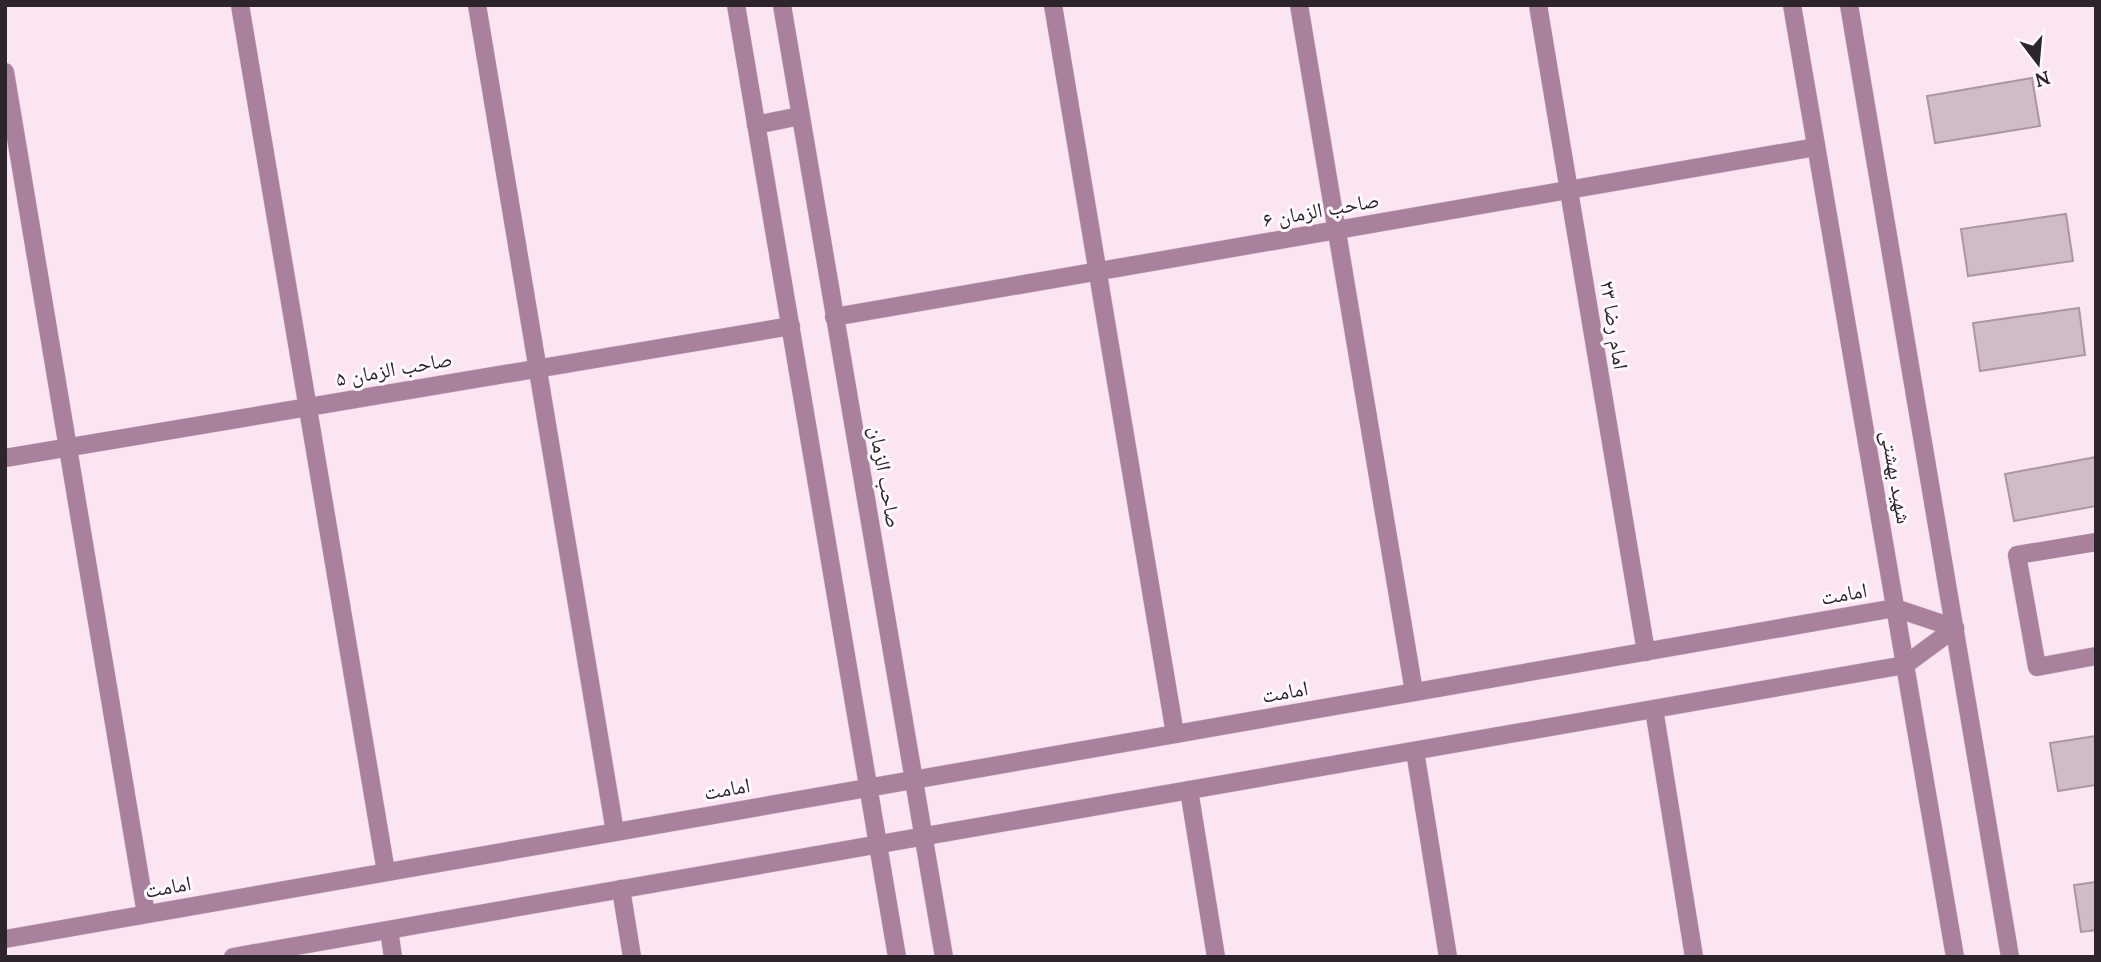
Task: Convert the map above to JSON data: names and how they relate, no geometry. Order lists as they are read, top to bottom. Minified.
{"streets":{"street":["صاحب الزمان ۶","امام رضا ۲۳","صاحب الزمان ۵","صاحب الزمان","شهید بهشتی","امامت"]},"crossings":[["صاحب الزمان ۶","امام رضا ۲۳"],["صاحب الزمان ۶","صاحب الزمان"],["صاحب الزمان ۶","شهید بهشتی"],["امام رضا ۲۳","امامت"],["صاحب الزمان","امامت"],["شهید بهشتی","امامت"]],"north":"bottom"}
